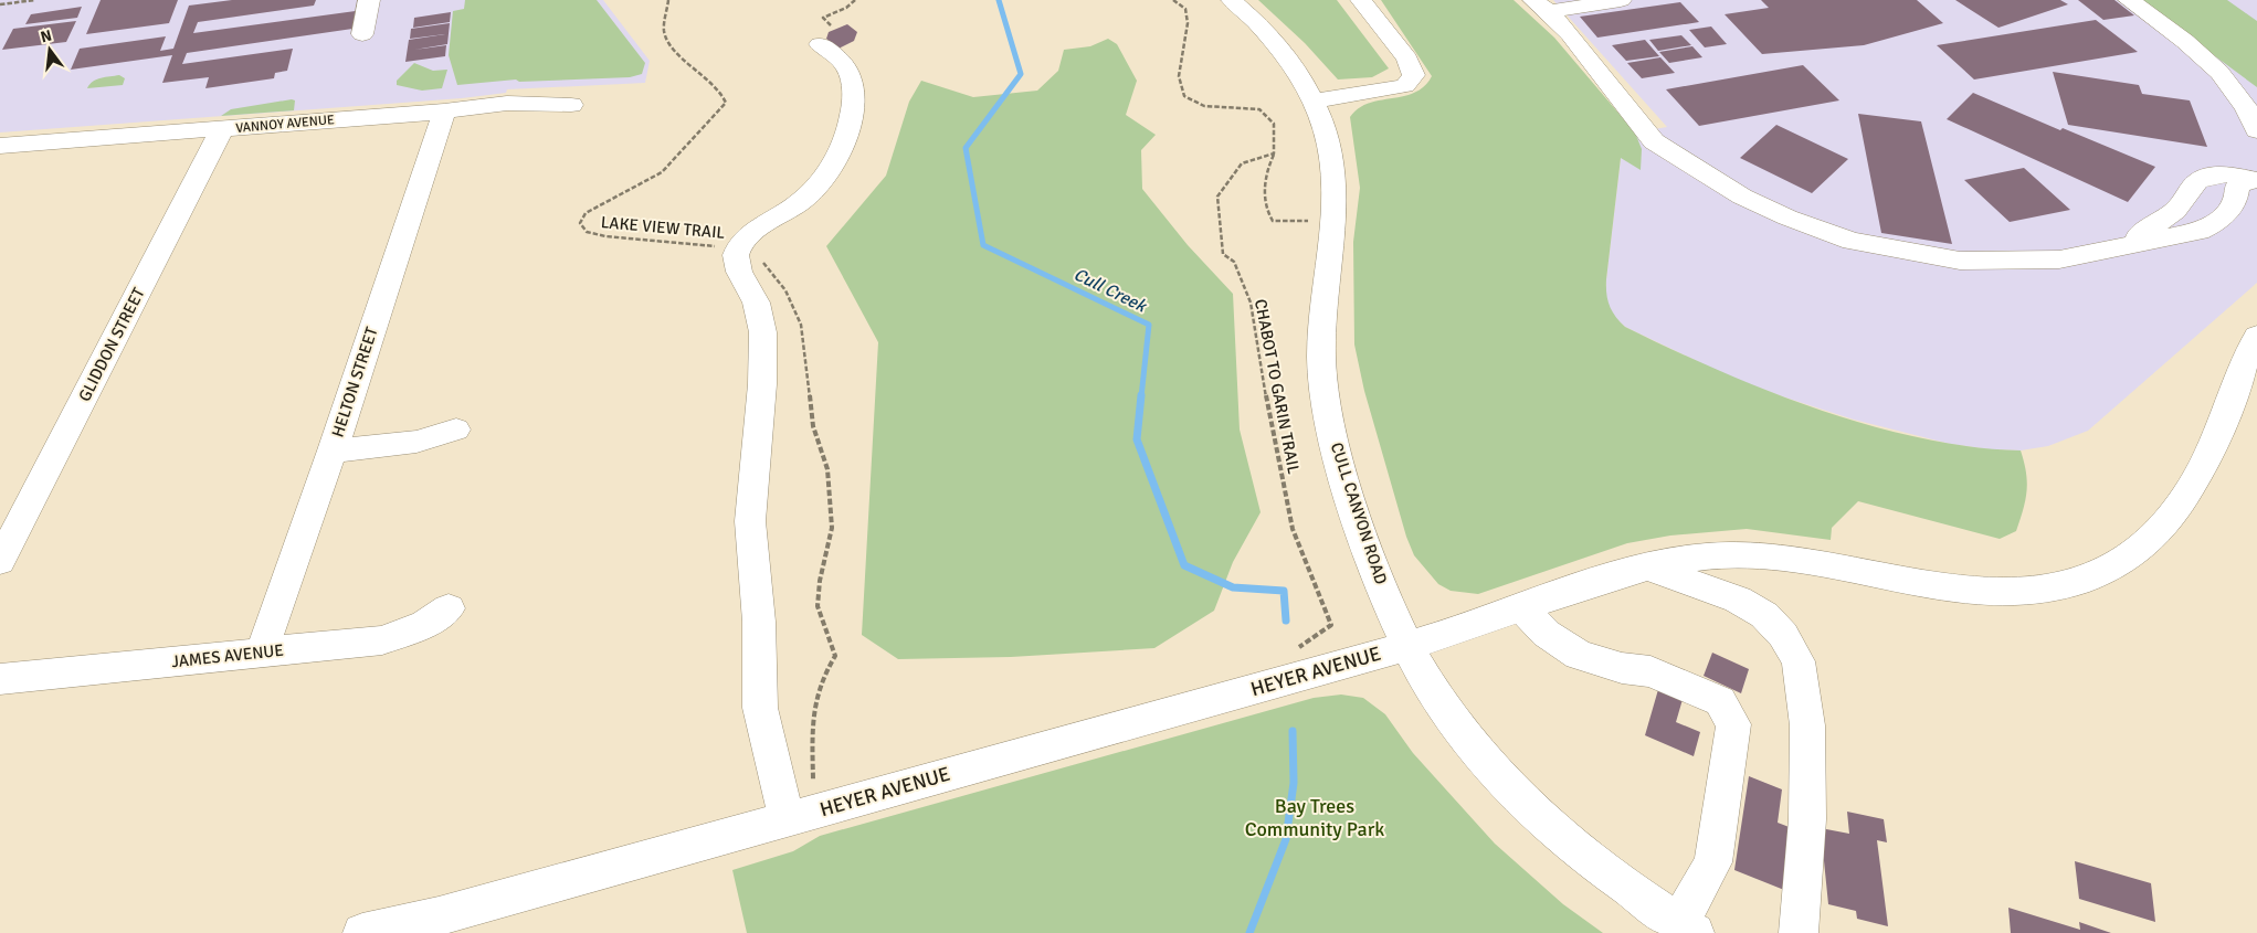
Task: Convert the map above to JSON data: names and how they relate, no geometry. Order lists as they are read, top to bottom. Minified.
{"streets":{"street":["VANNOY AVENUE","GLIDDON STREET","HELTON STREET","CULL CANYON ROAD","JAMES AVENUE","HEYER AVENUE"],"path":["LAKE VIEW TRAIL","CHABOT TO GARIN TRAIL"]},"crossings":[["VANNOY AVENUE","GLIDDON STREET"],["VANNOY AVENUE","HELTON STREET"],["HELTON STREET","JAMES AVENUE"],["CULL CANYON ROAD","HEYER AVENUE"]],"water":["Cull Creek"],"parks":["Bay Trees Community Park"],"north":"top"}
